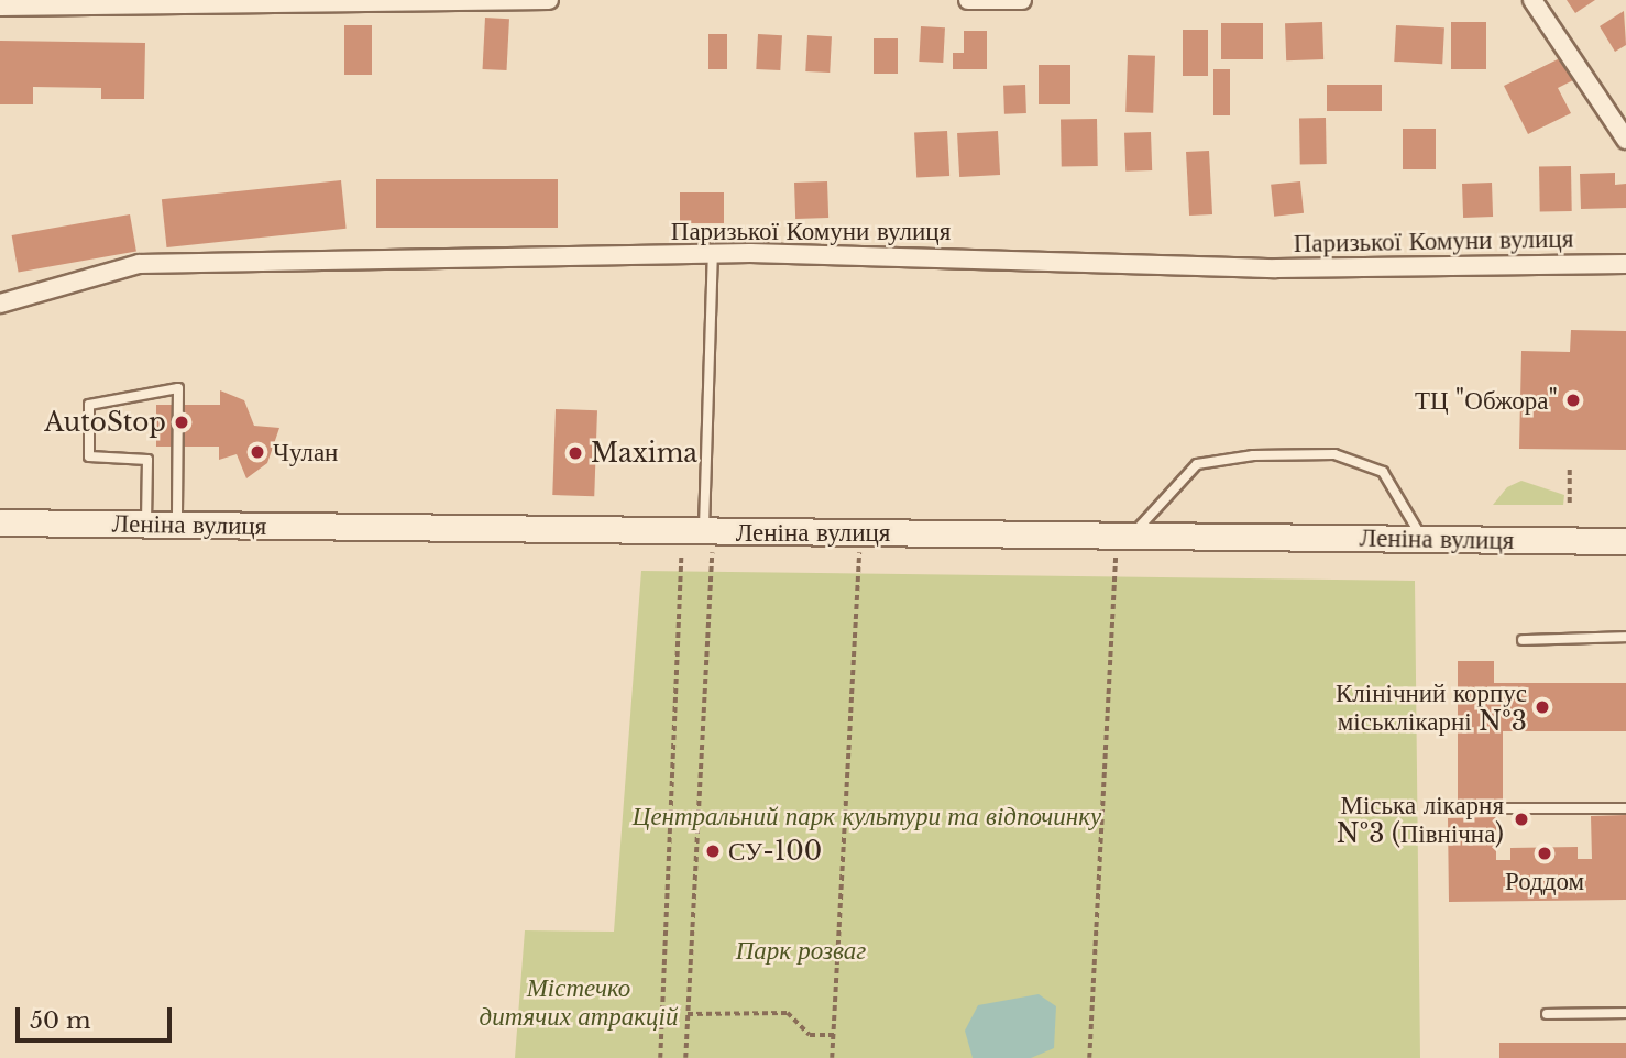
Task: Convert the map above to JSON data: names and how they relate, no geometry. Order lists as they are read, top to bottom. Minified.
{"streets":{"main road":["Леніна вулиця"],"street":["Паризької Комуни вулиця"]},"parks":["Центральний парк культури та відпочинку","Парк розваг","Містечко дитячих атракцій"],"places":["ТЦ \"Обжора\"","AutoStop","Чулан","Maxima","Клінічний корпус міськлікарні №3","Міська лікарня №3 (Північна)","СУ-100","Роддом"],"scale_bar":"50 m"}
